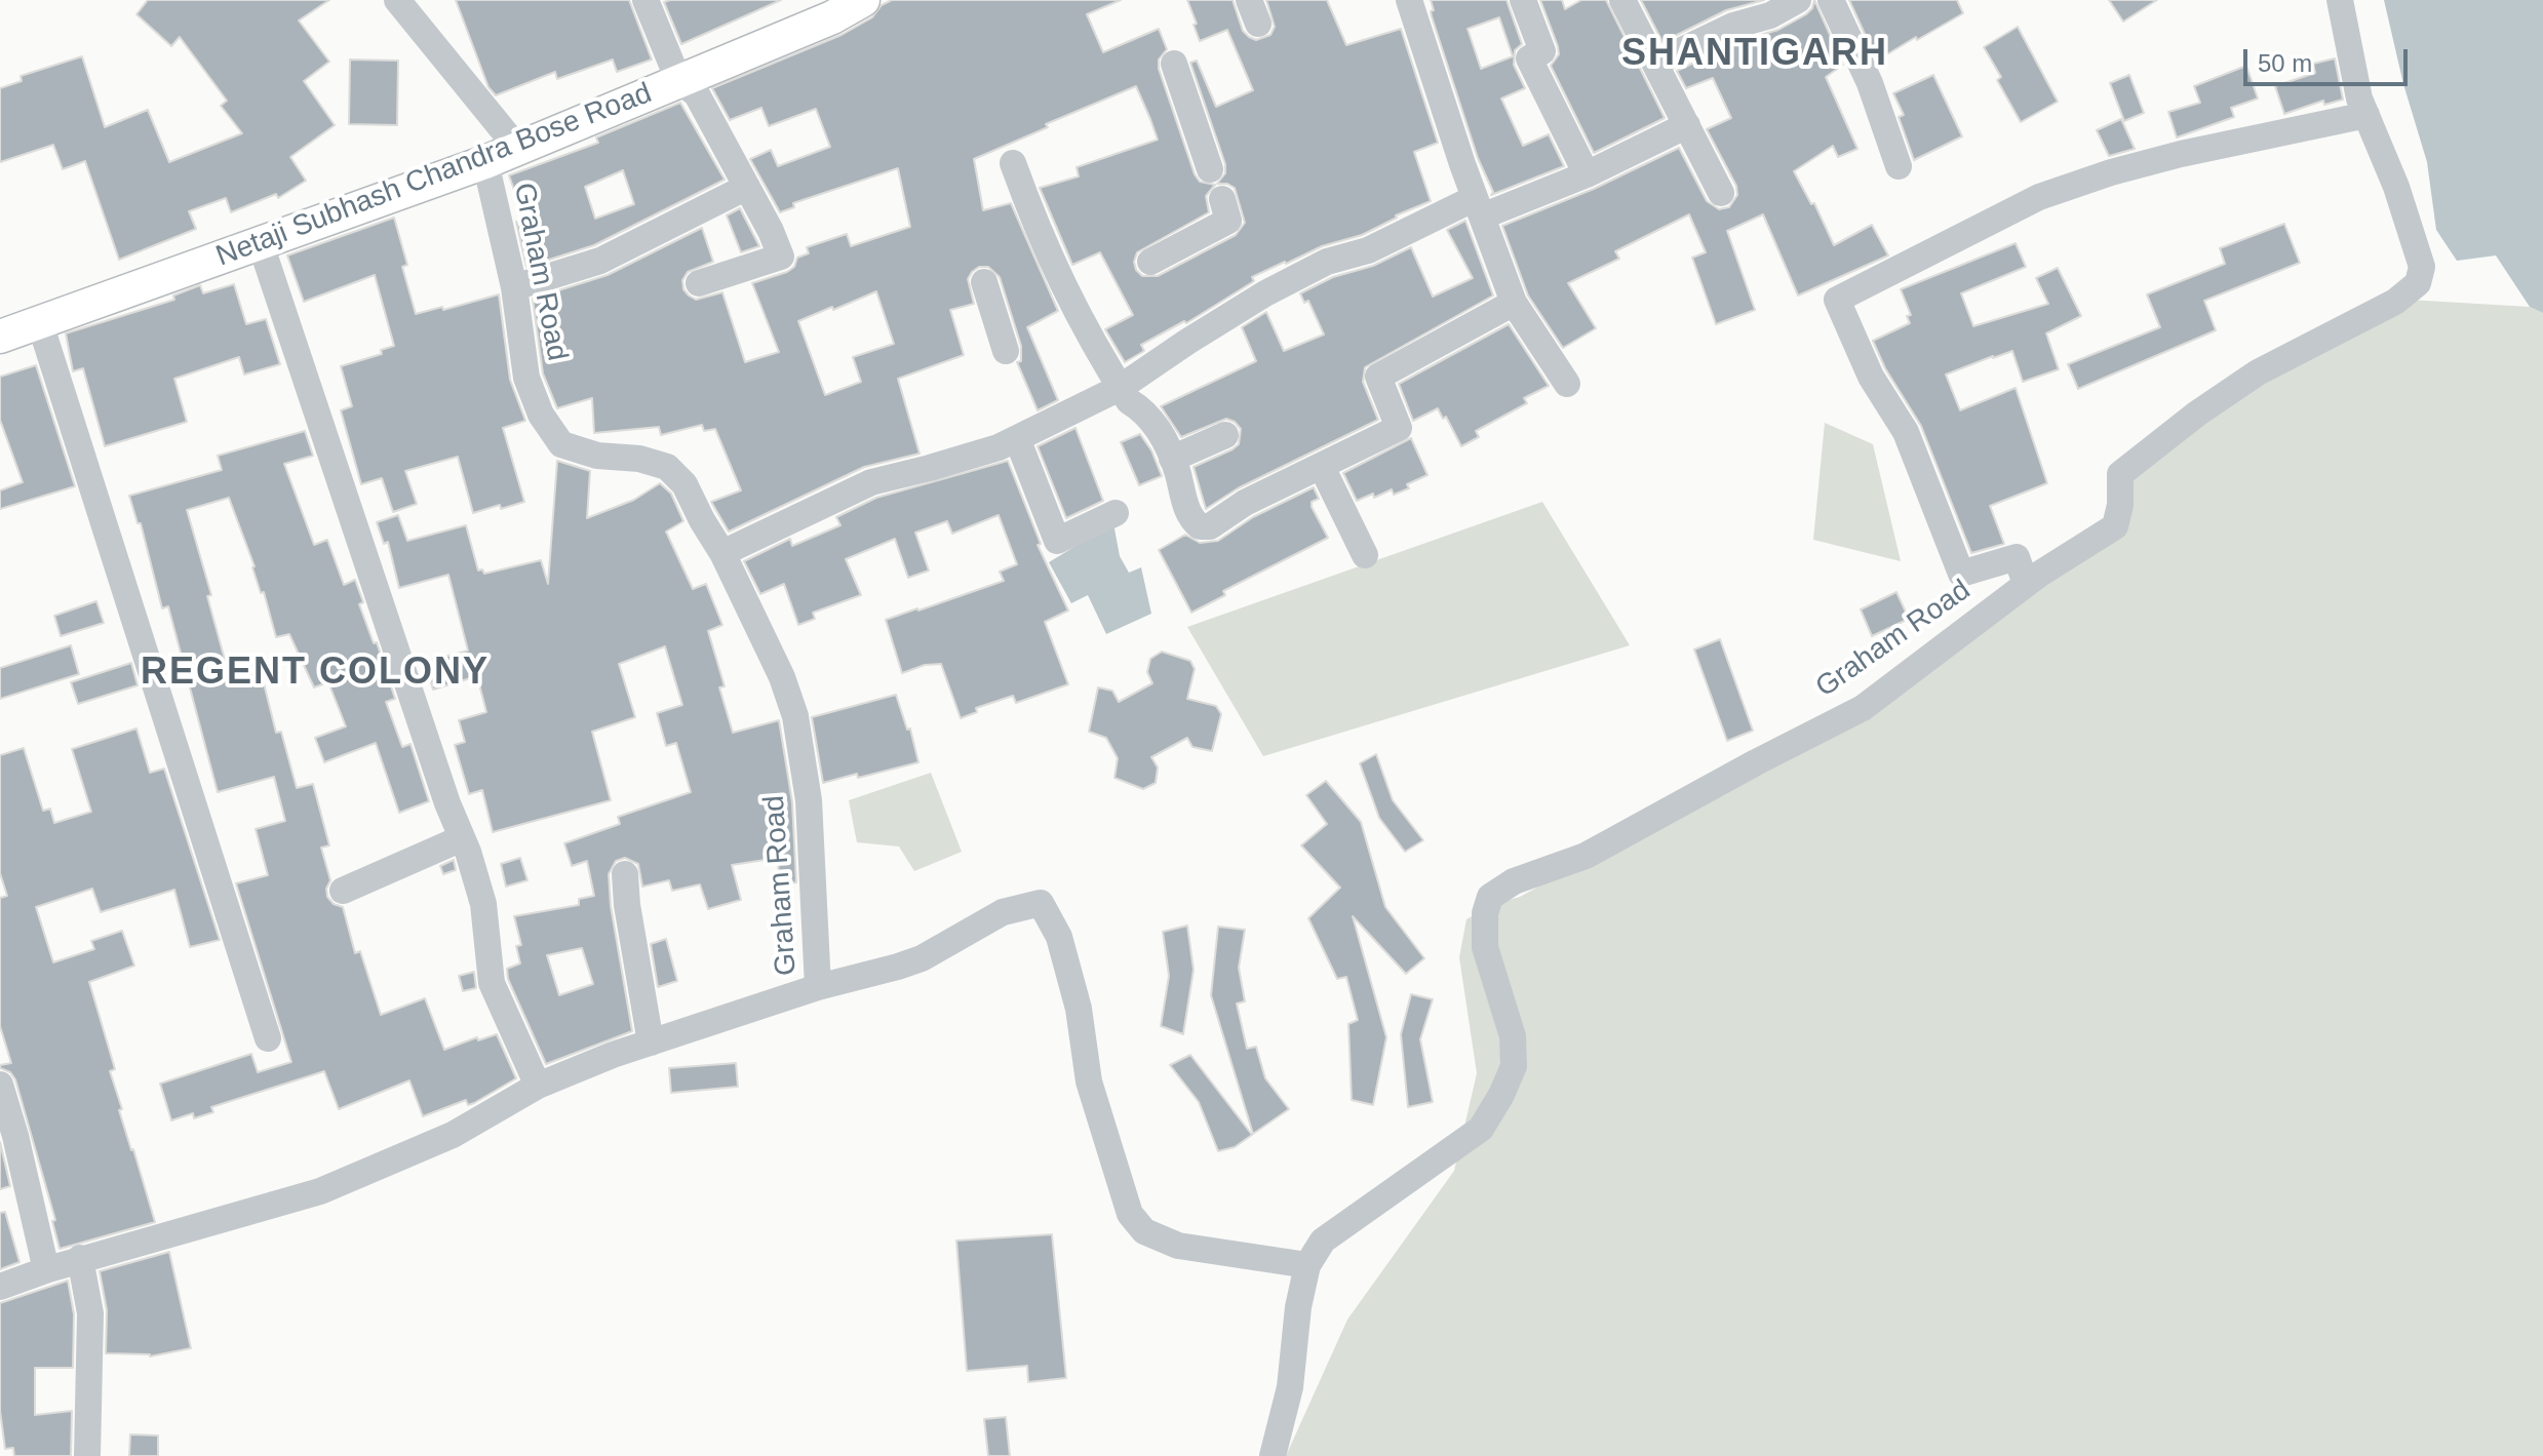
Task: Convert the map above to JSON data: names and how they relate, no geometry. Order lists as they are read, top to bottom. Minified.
{"streets":{"main road":["Netaji Subhash Chandra Bose Road"],"street":["Graham Road"]},"crossings":[["Netaji Subhash Chandra Bose Road","Graham Road"]],"districts":["SHANTIGARH","REGENT COLONY"],"scale_bar":"50 m"}
